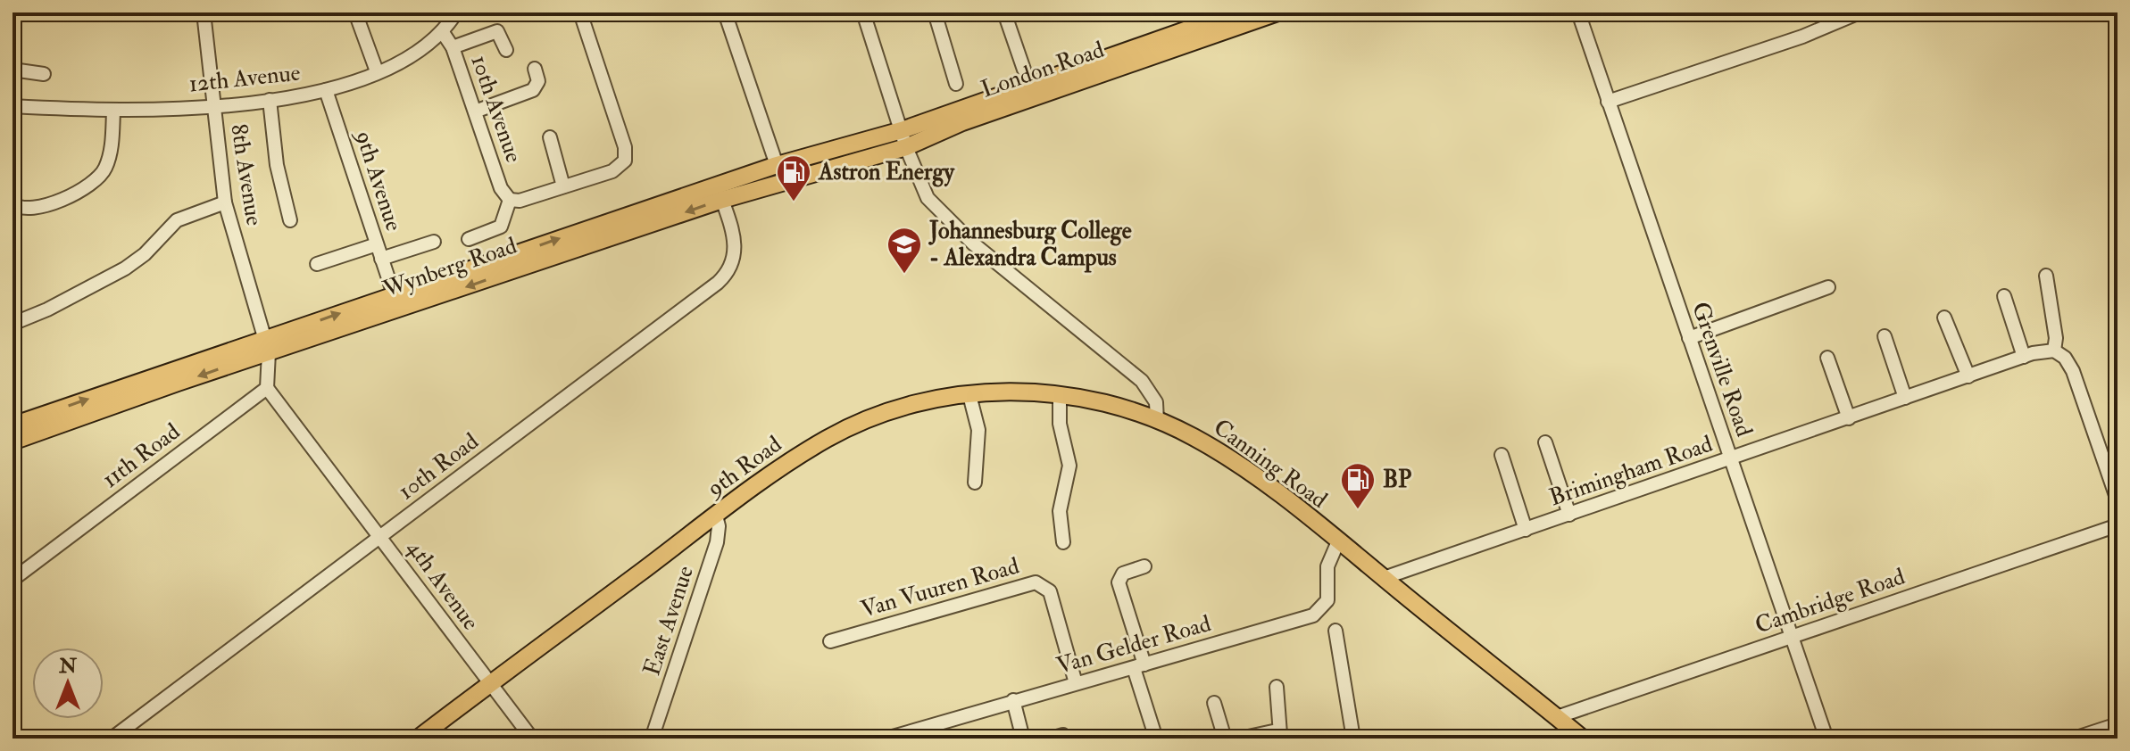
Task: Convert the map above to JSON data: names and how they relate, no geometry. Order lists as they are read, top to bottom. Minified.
{"streets":{"main road":["London Road","Wynberg Road","Canning Road","9th Road"],"street":["12th Avenue","10th Avenue","8th Avenue","9th Avenue","Grenville Road","11th Road","10th Road","Brimingham Road","4th Avenue","Van Vuuren Road","Cambridge Road","East Avenue","Van Gelder Road"]},"crossings":[["London Road","Wynberg Road"],["12th Avenue","10th Avenue"],["12th Avenue","8th Avenue"],["12th Avenue","9th Avenue"],["8th Avenue","Wynberg Road"],["Wynberg Road","10th Road"],["Grenville Road","Brimingham Road"],["Grenville Road","Cambridge Road"],["11th Road","4th Avenue"],["Canning Road","9th Road"],["Canning Road","Brimingham Road"],["Canning Road","Cambridge Road"],["Canning Road","Van Gelder Road"],["10th Road","4th Avenue"],["9th Road","4th Avenue"],["9th Road","East Avenue"],["Van Vuuren Road","Van Gelder Road"]],"places":{"fuel station":["Astron Energy","BP"],"school or university":["Johannesburg College - Alexandra Campus"]},"north":"top"}
